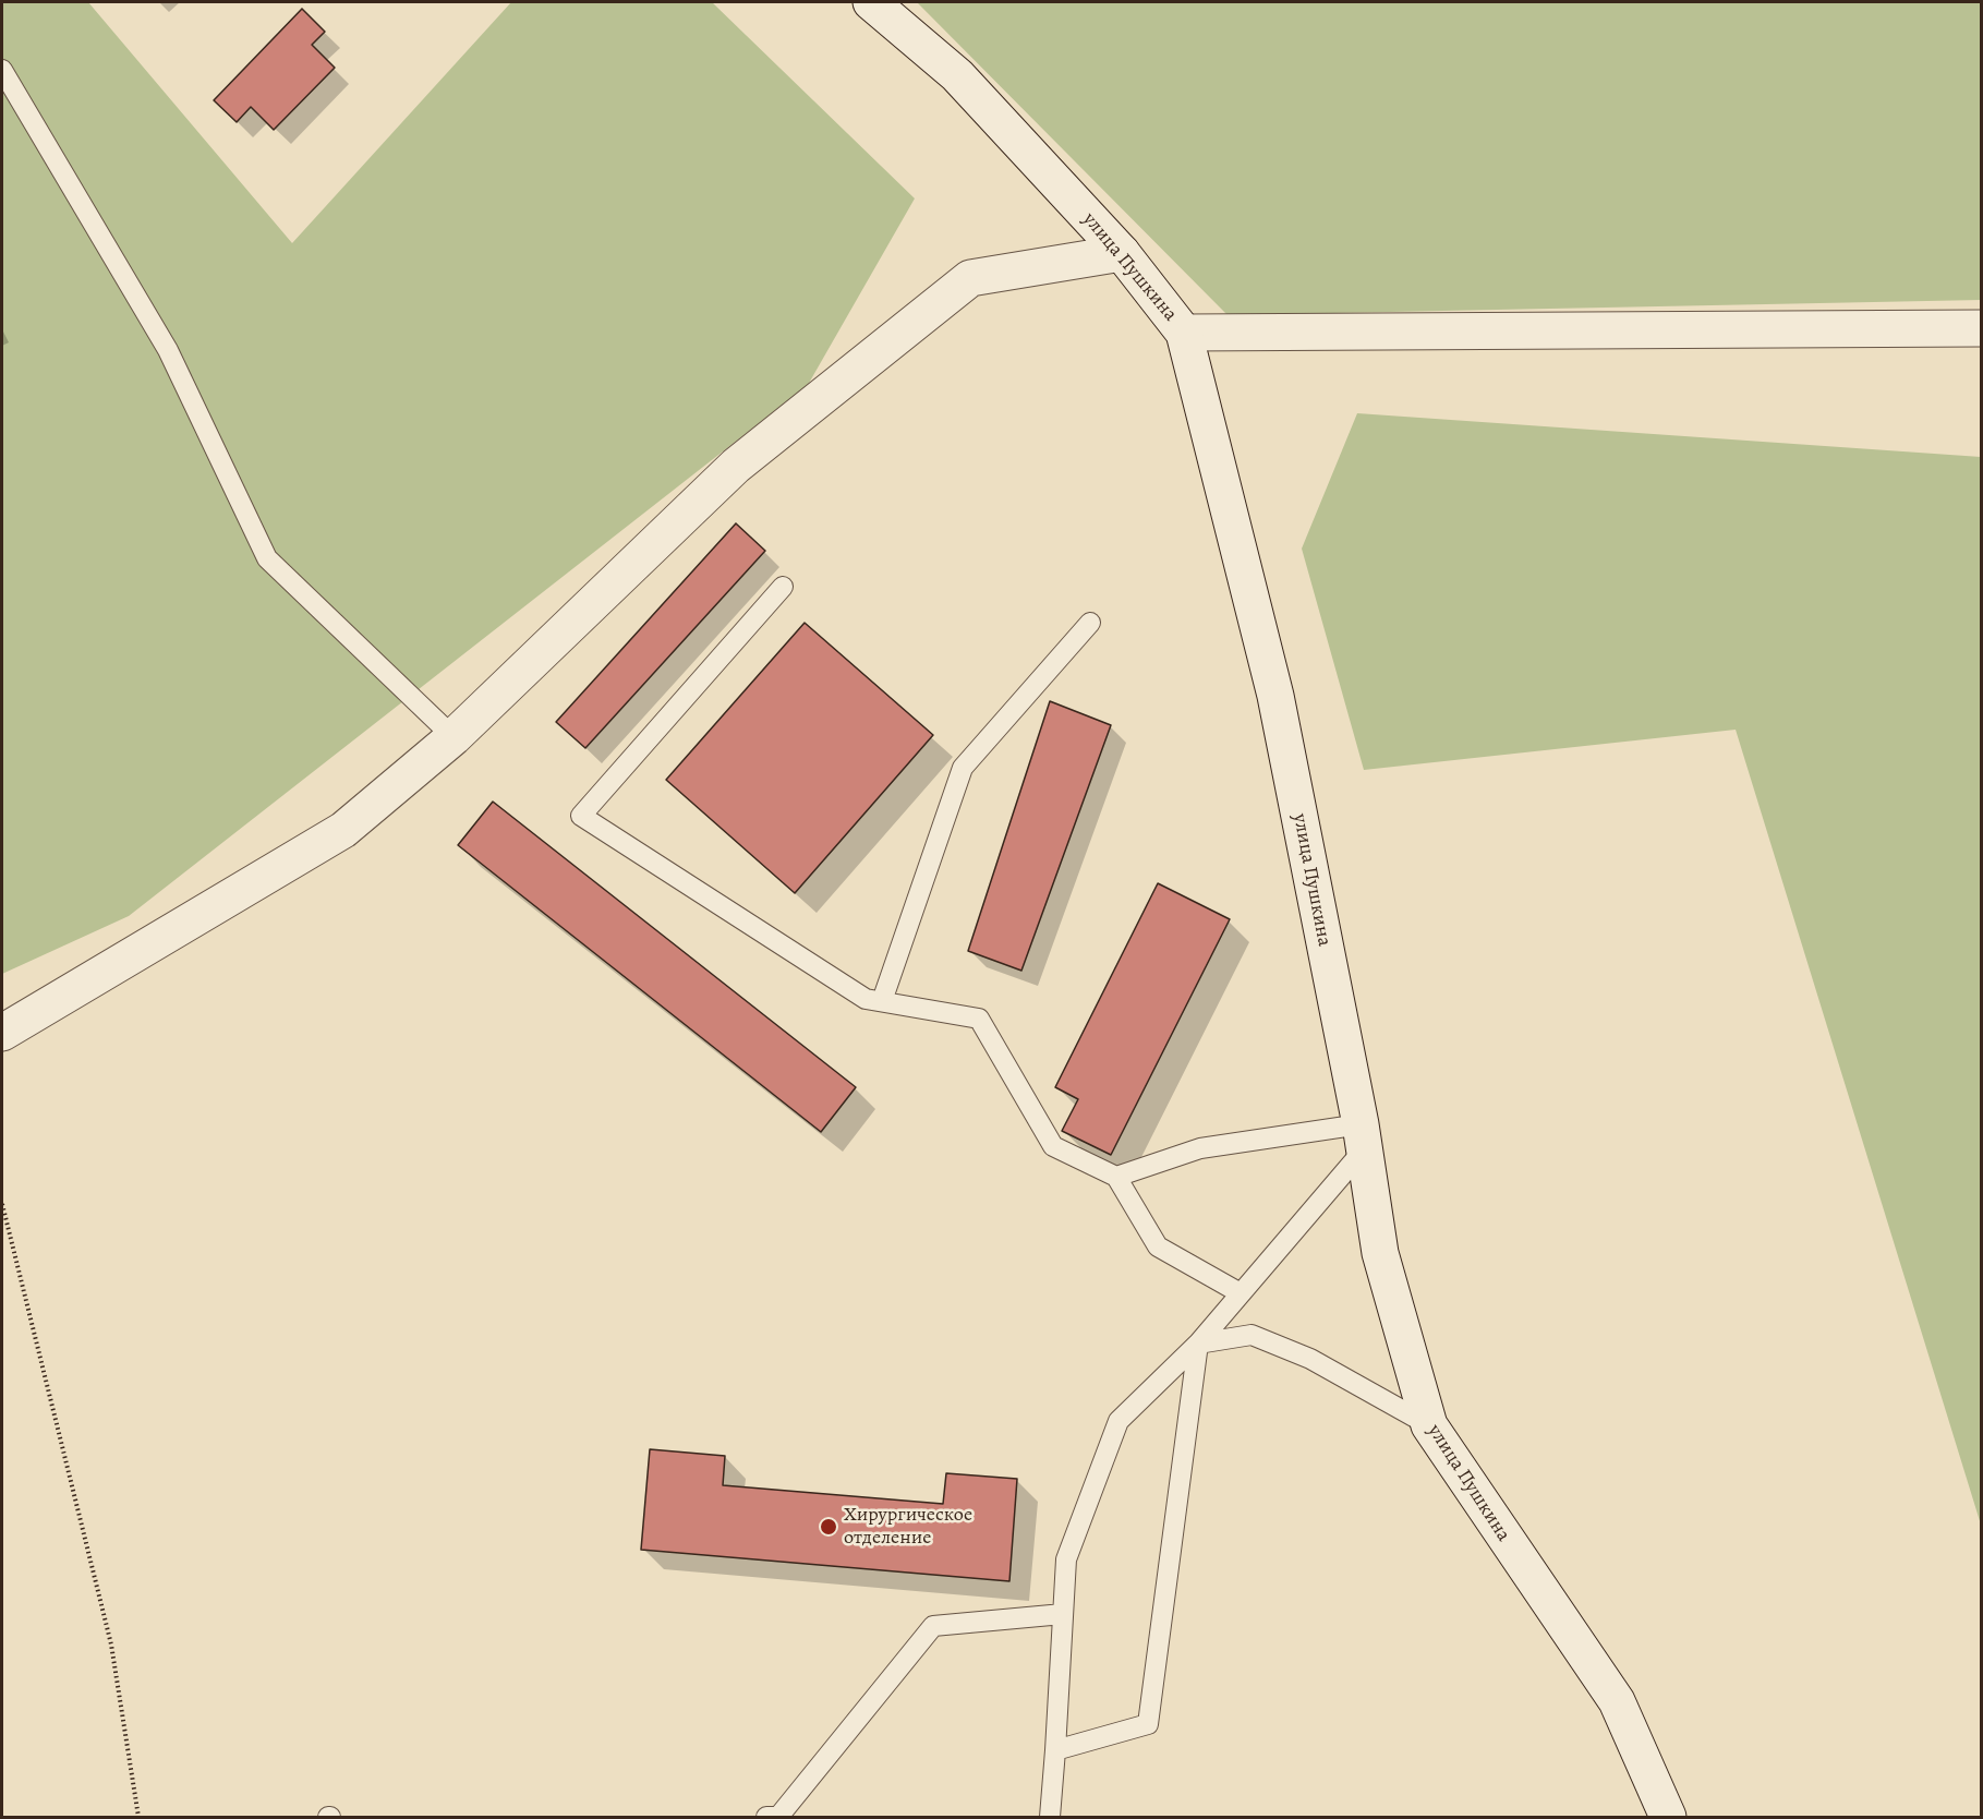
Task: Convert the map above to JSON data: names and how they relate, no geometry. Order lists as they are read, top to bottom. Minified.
{"streets":{"street":["улица Пушкина"]},"places":["Хирургическое отделение"]}
